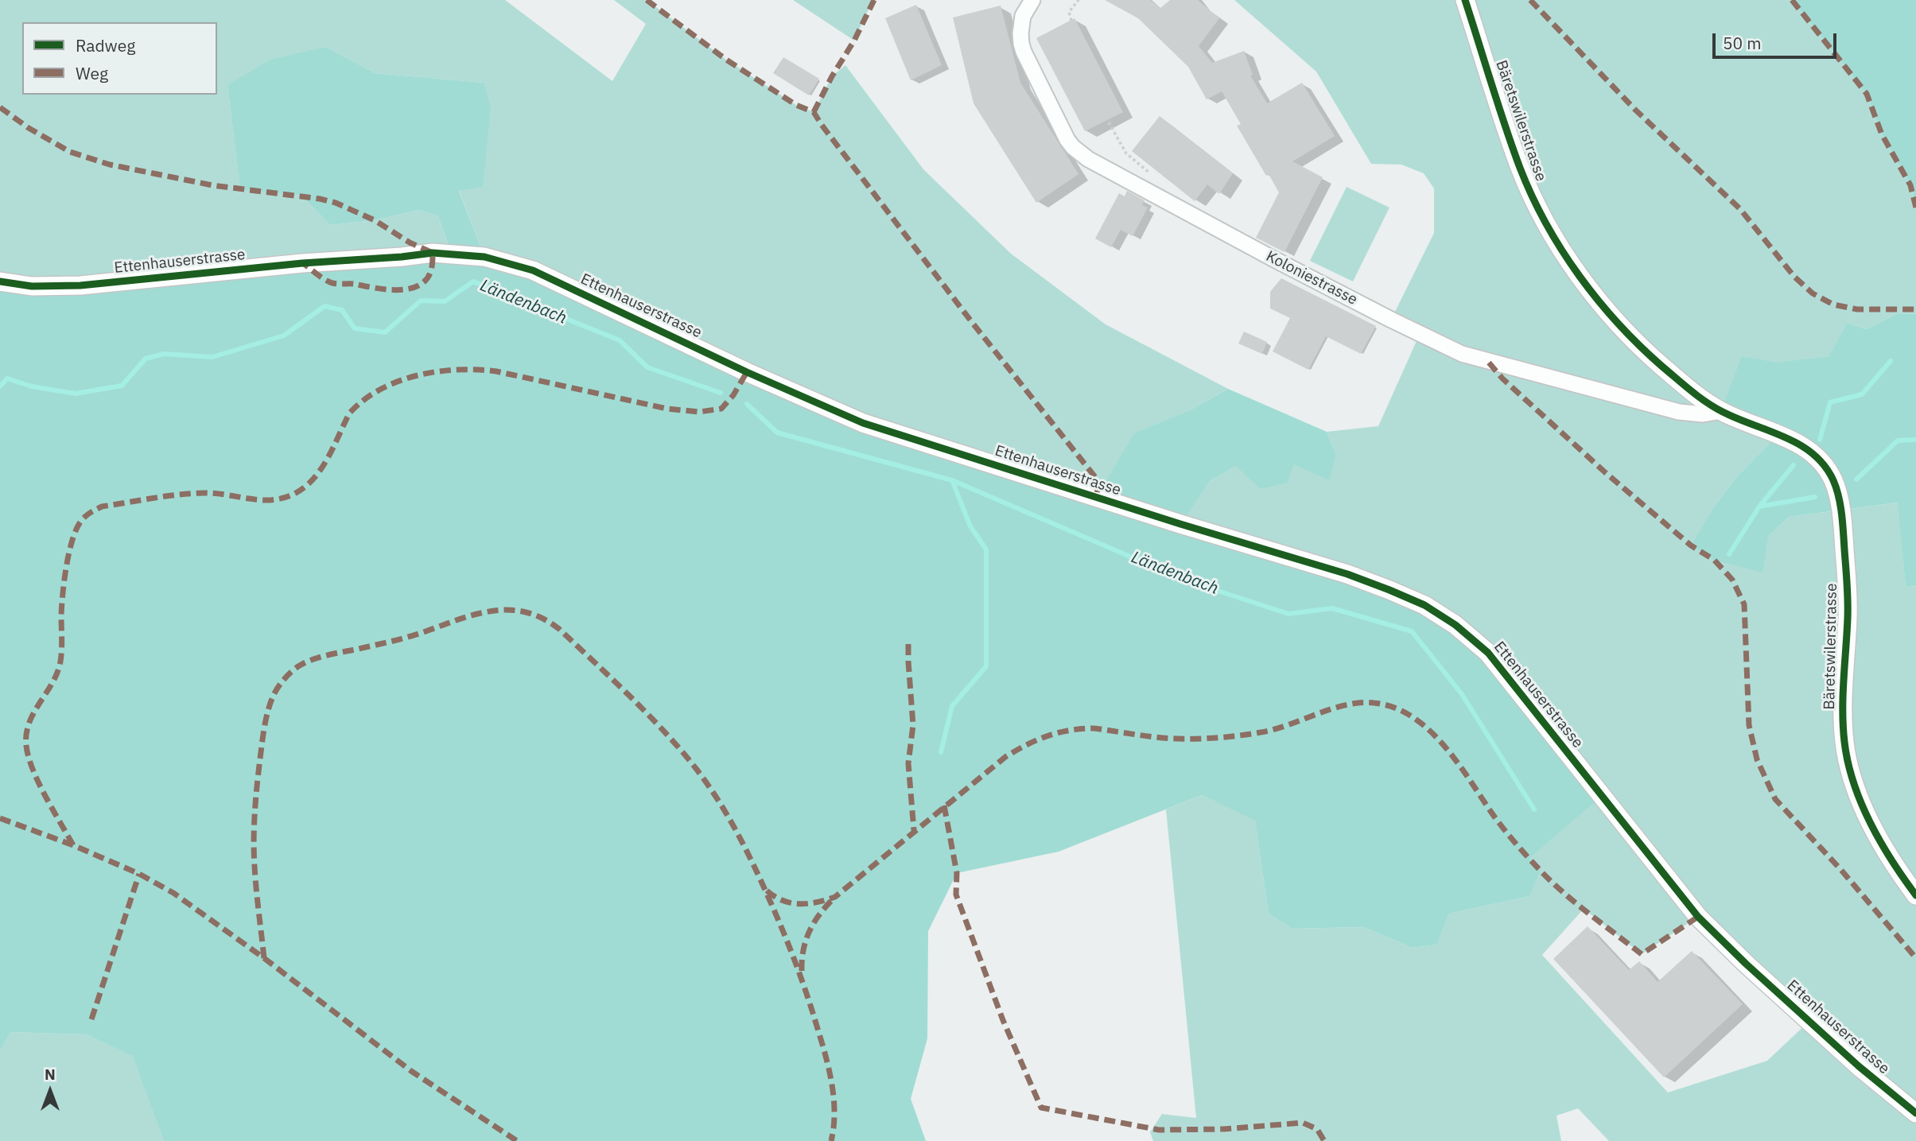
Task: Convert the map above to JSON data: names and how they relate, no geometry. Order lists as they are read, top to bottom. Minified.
{"streets":{"street":["Bäretswilerstrasse","Ettenhauserstrasse","Koloniestrasse"]},"crossings":[["Bäretswilerstrasse","Koloniestrasse"]],"water":["Ländenbach"],"legend":["Radweg","Weg"],"scale_bar":"50 m","north":"top"}
